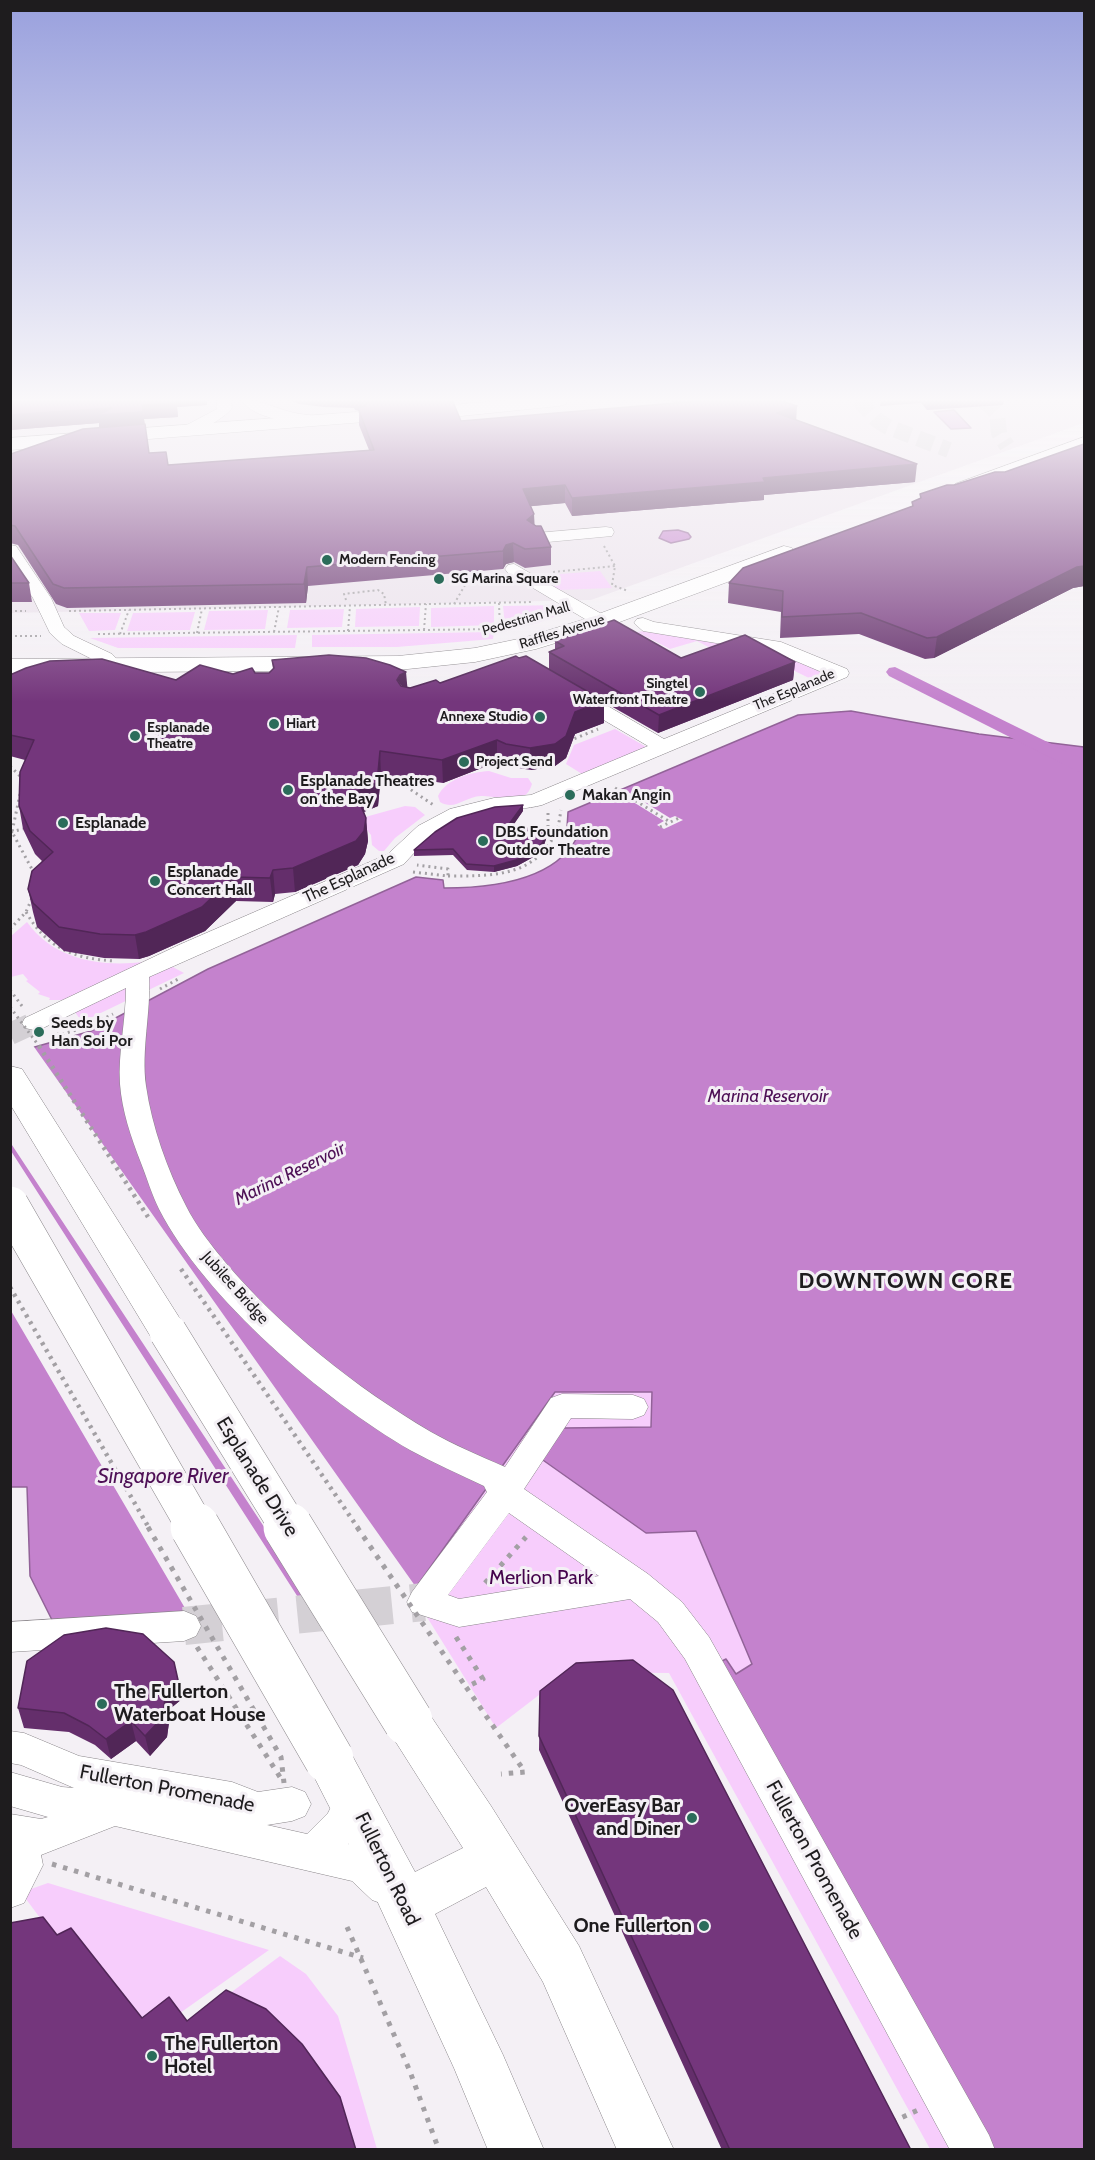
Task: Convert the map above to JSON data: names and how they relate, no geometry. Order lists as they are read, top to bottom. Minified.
{"streets":{"main road":["Raffles Avenue","Esplanade Drive","Fullerton Road"],"street":["The Esplanade","Jubilee Bridge","Fullerton Promenade"]},"crossings":[["The Esplanade","Jubilee Bridge"],["Jubilee Bridge","Fullerton Promenade"]],"districts":["DOWNTOWN CORE"],"water":["Marina Reservoir","Singapore River"],"parks":["Merlion Park"],"places":["Modern Fencing","SG Marina Square","Singtel Waterfront Theatre","Annexe Studio","Hiart","Esplanade Theatre","Project Send","Esplanade Theatres on the Bay","Makan Angin","Esplanade","DBS Foundation Outdoor Theatre","Esplanade Concert Hall","Seeds by Han Soi Por","The Fullerton Waterboat House","OverEasy Bar and Diner","One Fullerton","The Fullerton Hotel"]}
